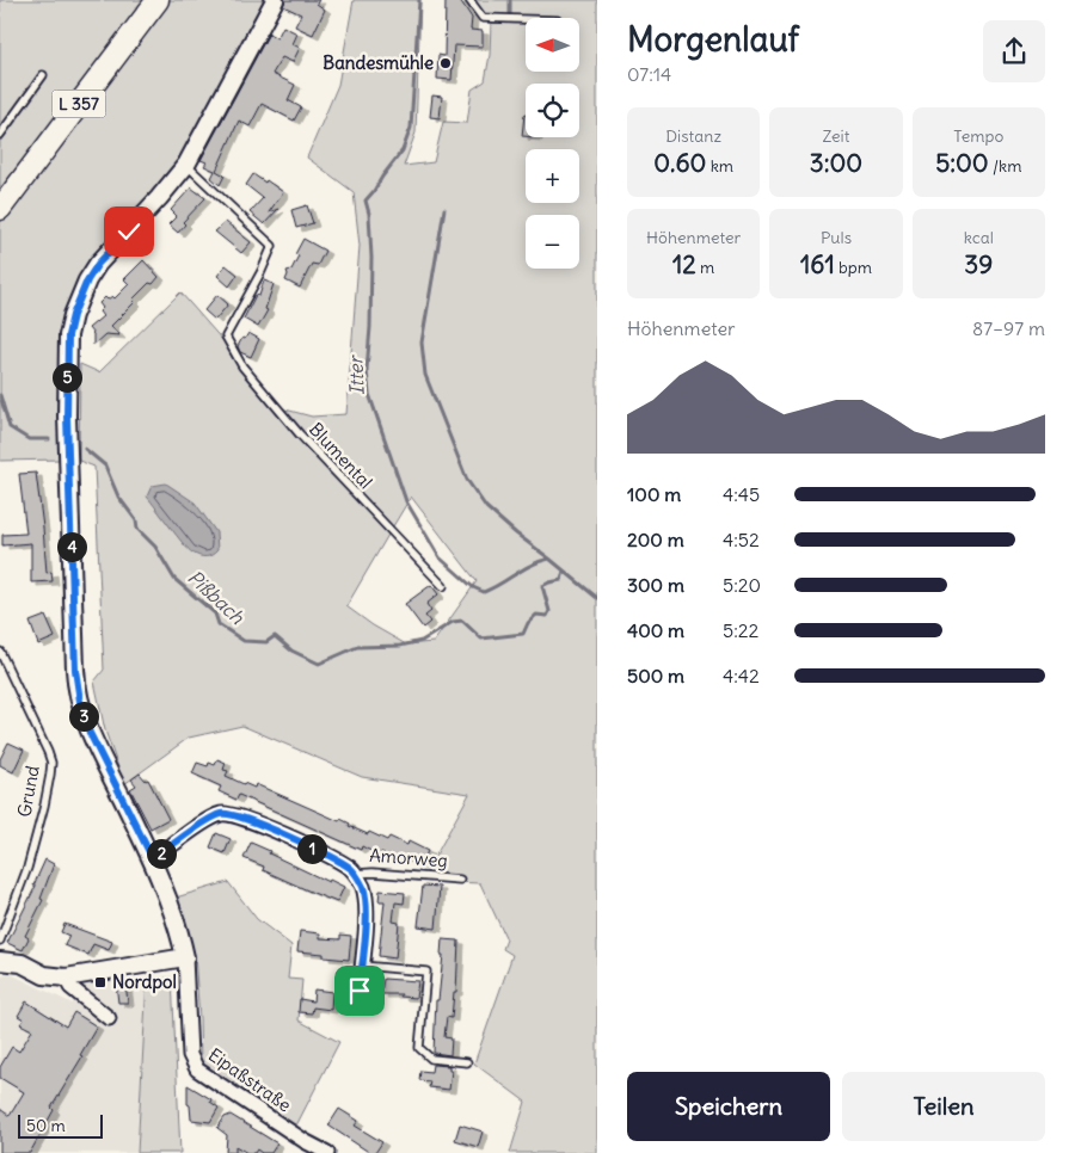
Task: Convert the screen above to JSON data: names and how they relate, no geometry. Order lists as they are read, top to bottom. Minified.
{"streets":{"main road":["L 357"],"street":["Amorweg","Eipaßstraße"],"lane":["Blumental","Grund"]},"water":["Itter","Pißbach"],"places":{"other":["Bandesmühle"],"transit":["Nordpol"]},"scale_bar":"50 m","north":"left","page":{"heading":["Morgenlauf","07:14"],"map_buttons":["+","−"],"stats":[["Distanz","0.60 km"],["Zeit","3:00"],["Tempo","5:00 /km"],["Höhenmeter","12 m"],["Puls","161 bpm"],["kcal","39"]],"chart":["Höhenmeter","87–97 m"],"pins":["5","4","3","1","2"],"list":[{"name":"100 m","note":"4:45"},{"name":"200 m","note":"4:52"},{"name":"300 m","note":"5:20"},{"name":"400 m","note":"5:22"},{"name":"500 m","note":"4:42"}],"buttons":["Speichern","Teilen"],"scale":"50 m"}}
